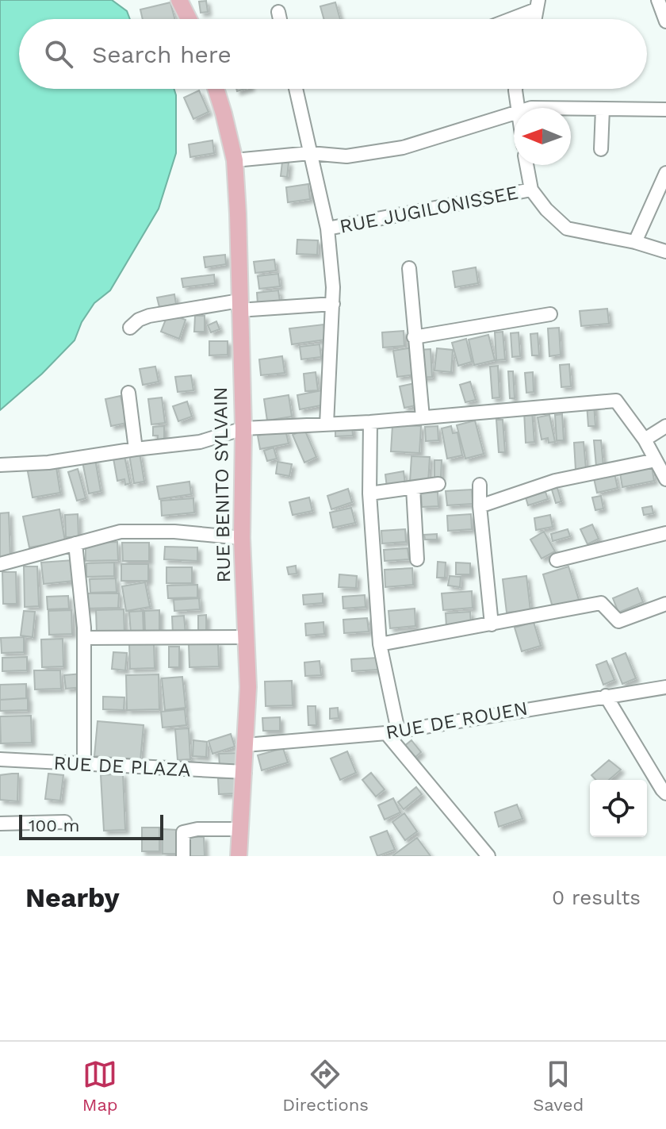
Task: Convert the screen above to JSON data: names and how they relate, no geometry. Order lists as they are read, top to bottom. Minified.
{"streets":{"main road":["RUE BENITO SYLVAIN"],"street":["RUE JUGILONISSEE","RUE DE ROUEN","RUE DE PLAZA"]},"crossings":[["RUE BENITO SYLVAIN","RUE DE ROUEN"],["RUE BENITO SYLVAIN","RUE DE PLAZA"]],"scale_bar":"100 m","north":"left","page":{"search":"Search here","scale":"100 m","heading":["Nearby","0 results"],"nav":["Map","Directions","Saved"]}}
